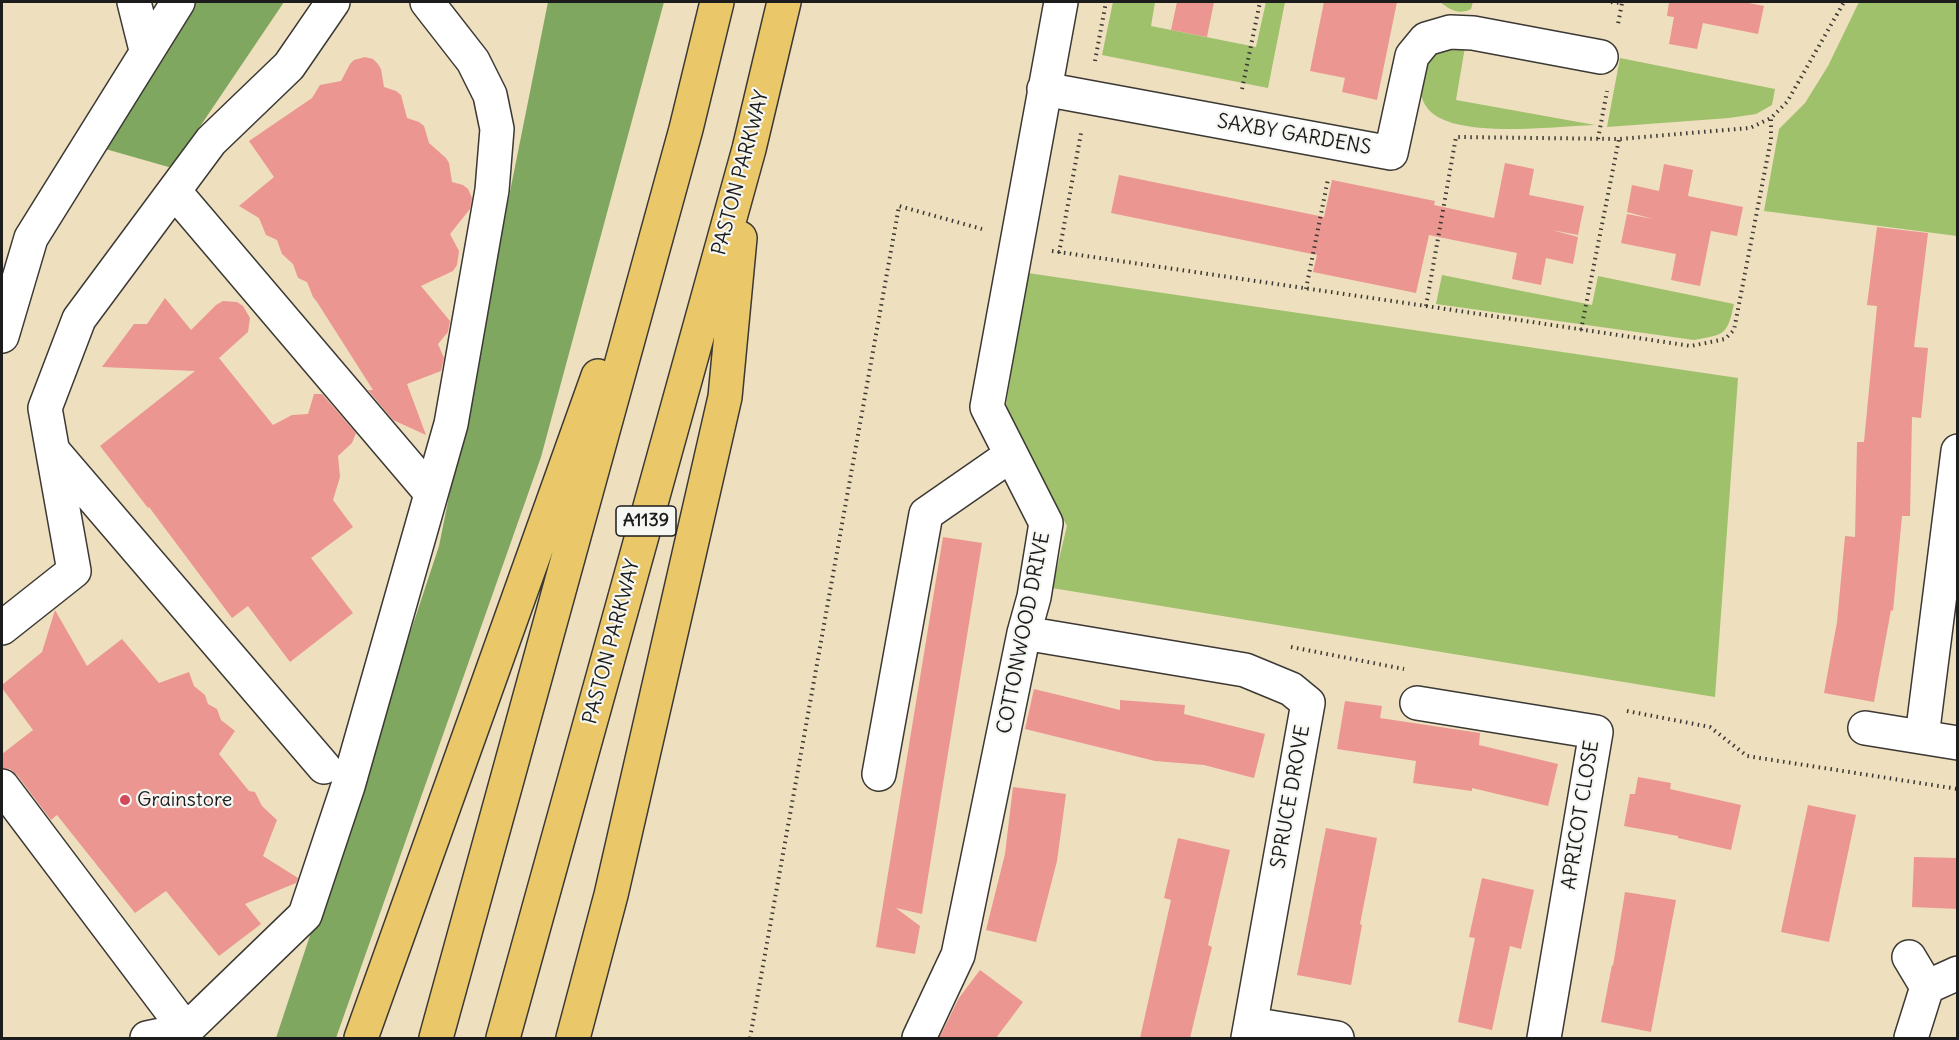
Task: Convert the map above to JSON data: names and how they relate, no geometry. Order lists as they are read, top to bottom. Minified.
{"streets":{"highway":["PASTON PARKWAY","A1139"],"street":["SAXBY GARDENS","COTTONWOOD DRIVE","SPRUCE DROVE","APRICOT CLOSE"]},"crossings":[["SAXBY GARDENS","COTTONWOOD DRIVE"],["PASTON PARKWAY","A1139"],["COTTONWOOD DRIVE","SPRUCE DROVE"]],"places":["Grainstore"]}
